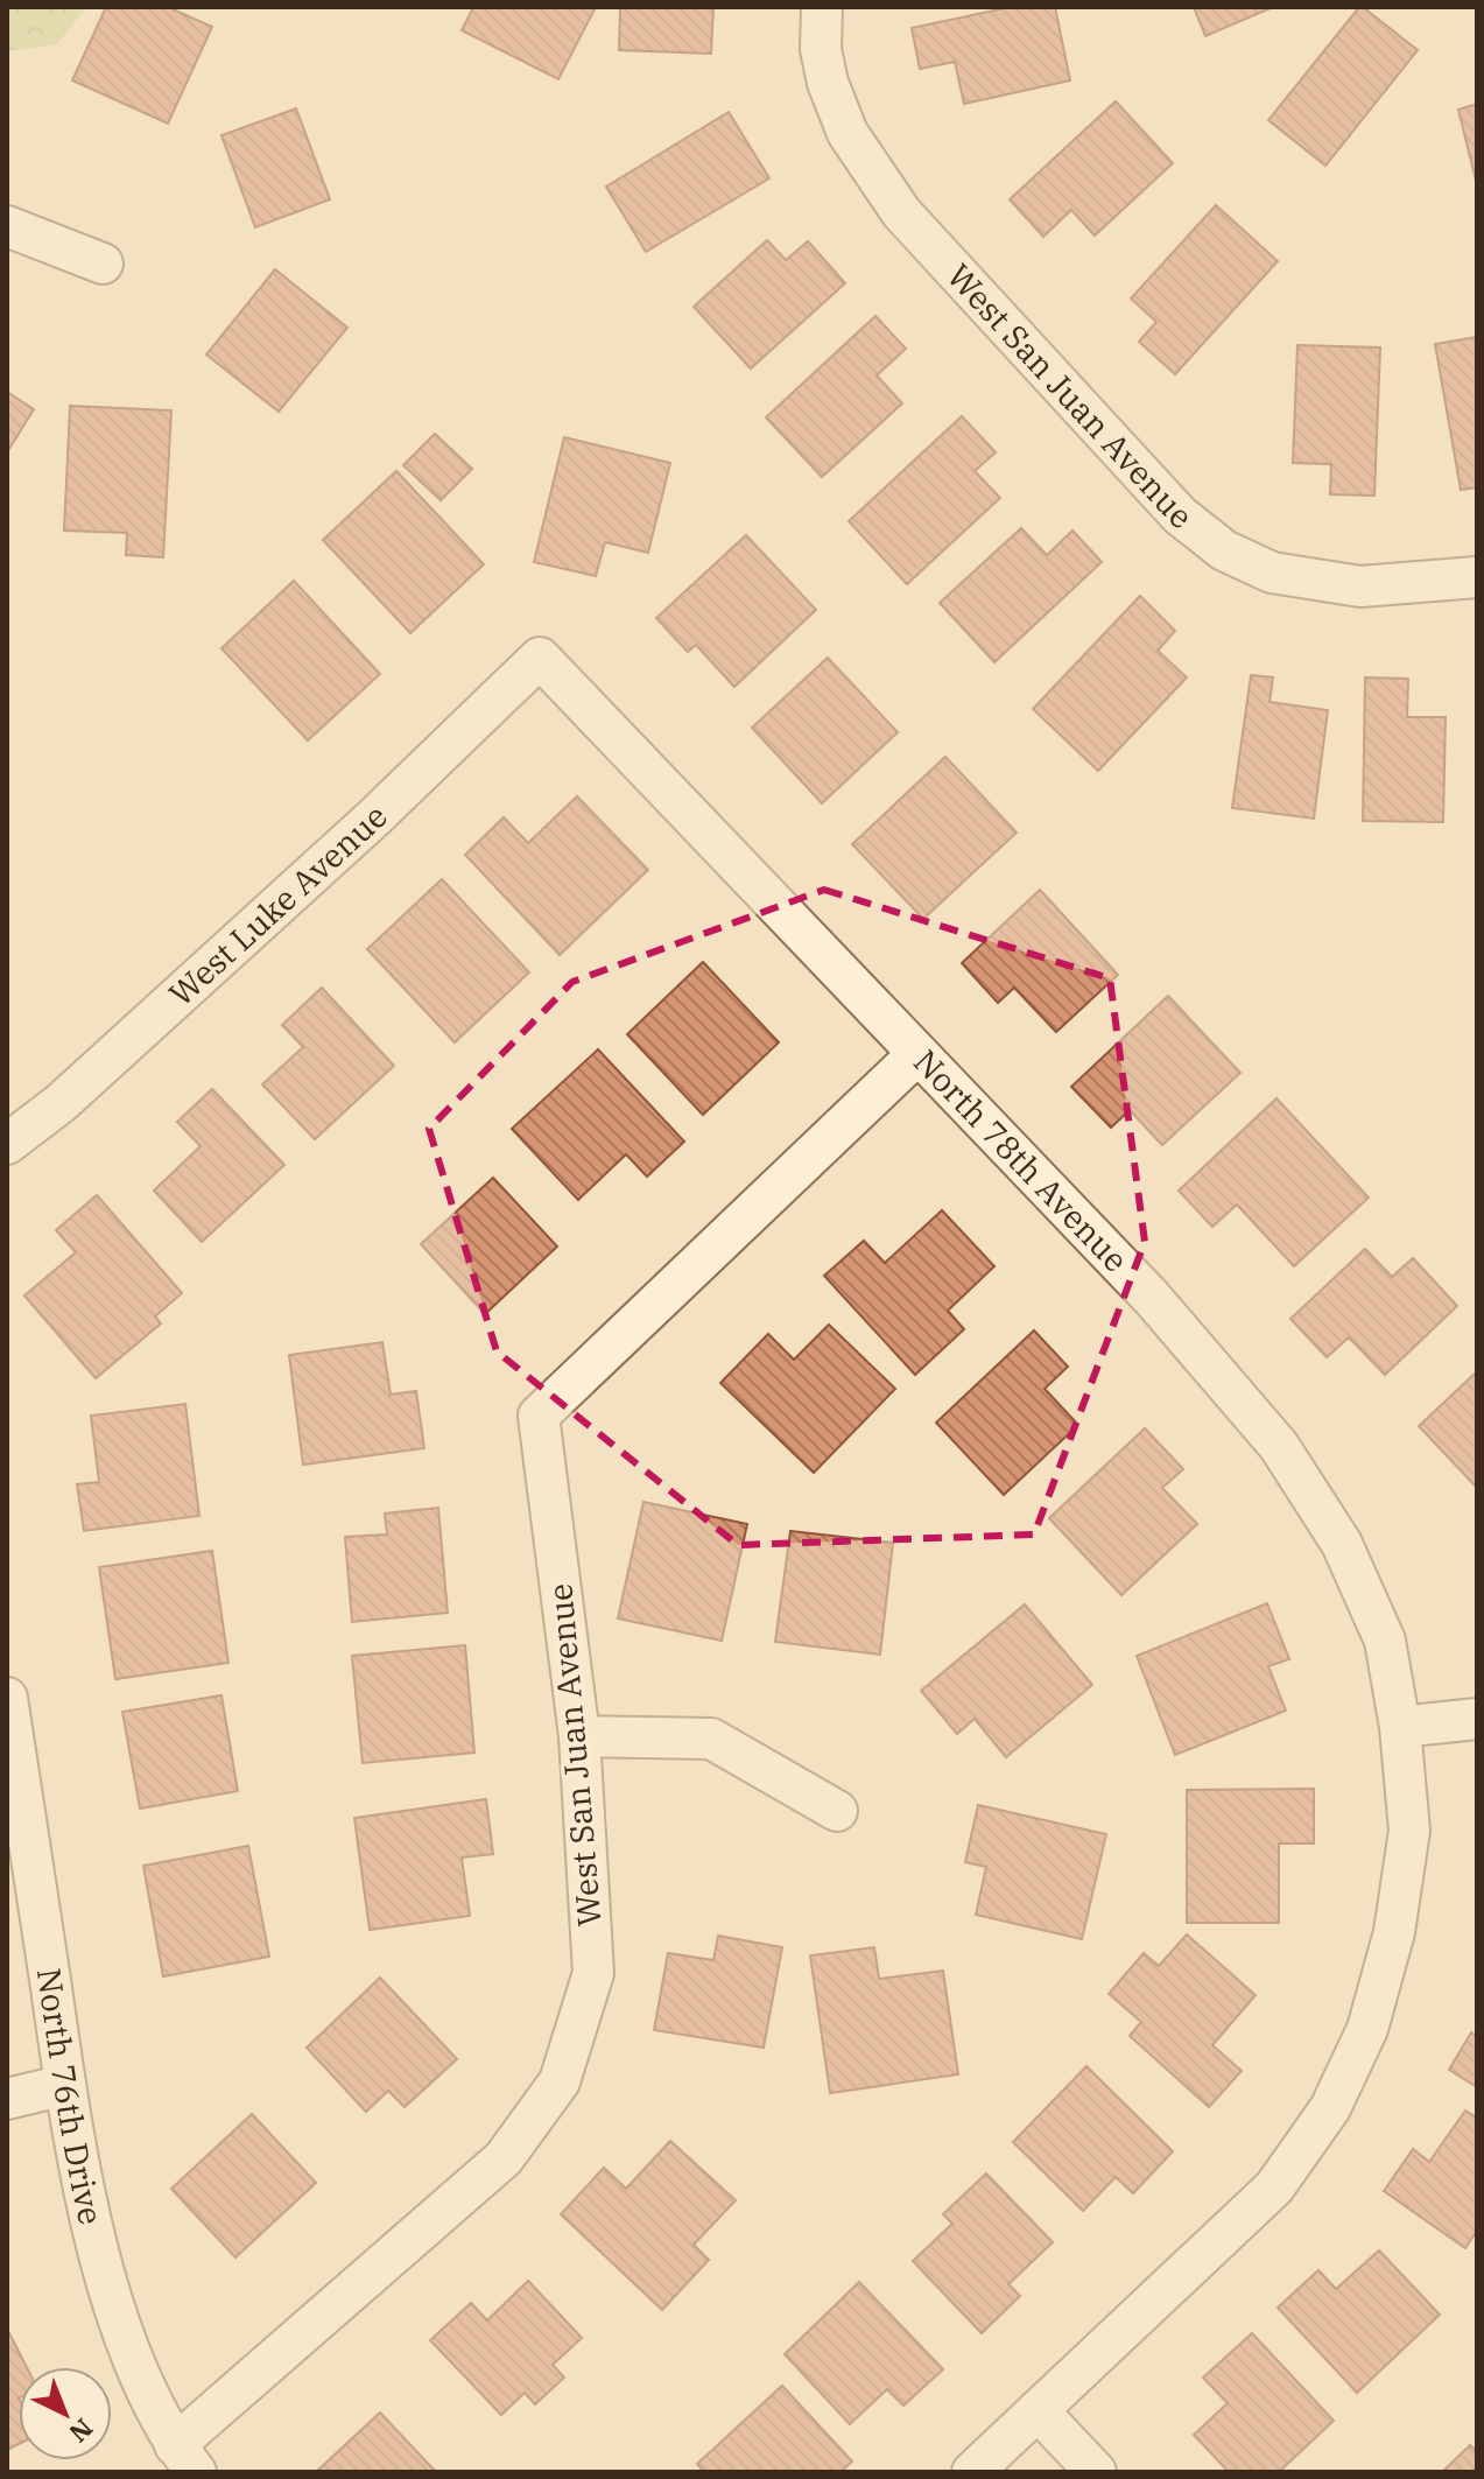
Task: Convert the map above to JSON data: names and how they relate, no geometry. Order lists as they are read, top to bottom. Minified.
{"streets":{"street":["West San Juan Avenue","West Luke Avenue","North 78th Avenue","North 76th Drive"]},"crossings":[["West San Juan Avenue","North 78th Avenue"],["West San Juan Avenue","North 76th Drive"],["West Luke Avenue","North 78th Avenue"]],"north":"bottom right"}
